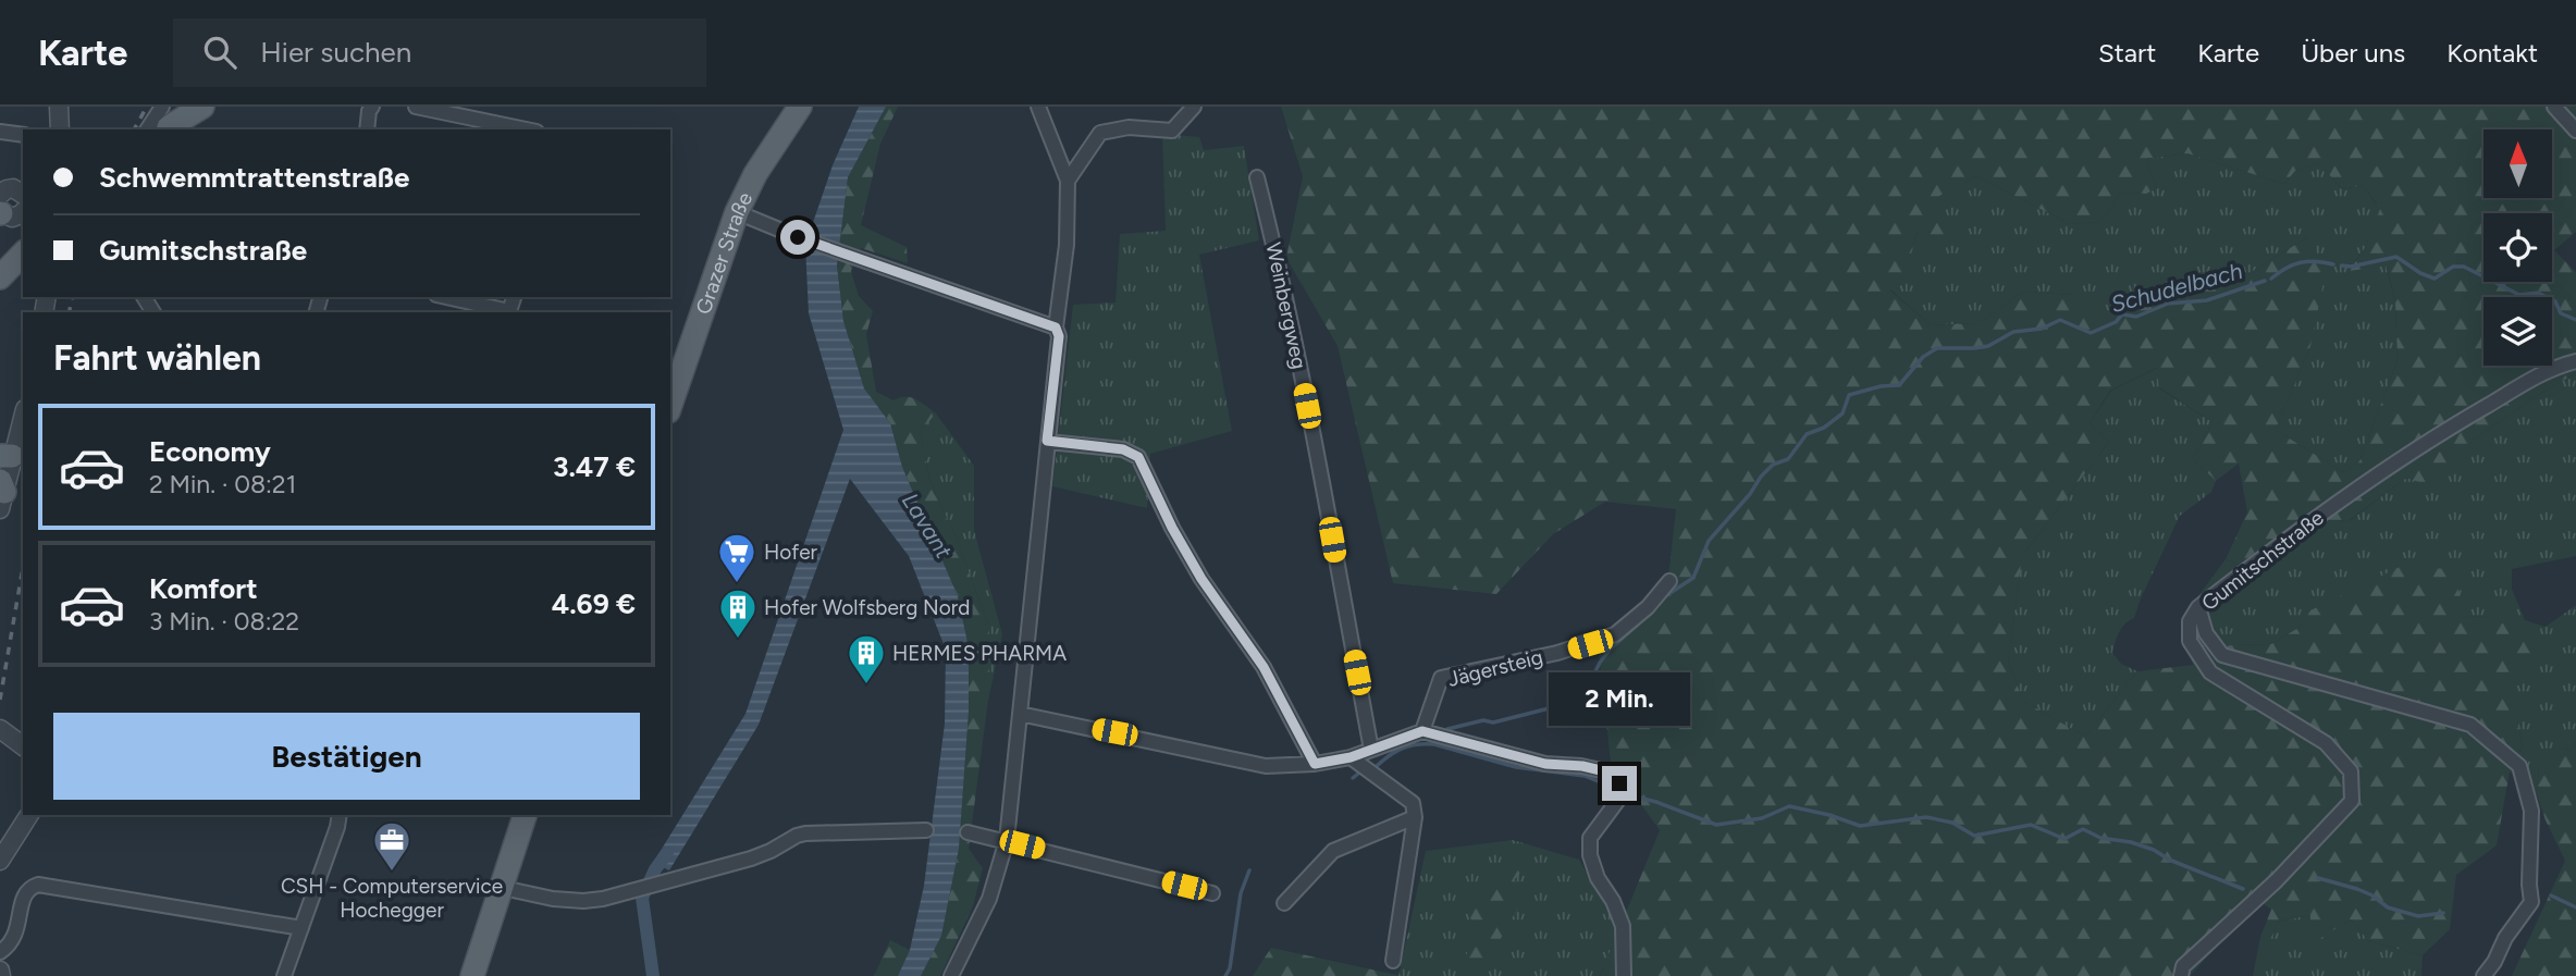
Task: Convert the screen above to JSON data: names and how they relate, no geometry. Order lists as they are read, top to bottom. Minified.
{"streets":{"main road":["Grazer Straße"],"street":["Weinbergweg","Gumitschstraße","Jägersteig"]},"water":["Schudelbach","Lavant"],"places":{"supermarket":["Hofer"],"building":["Hofer Wolfsberg Nord","HERMES PHARMA"],"office":["CSH - Computerservice Hochegger"]},"north":"top","page":{"header":"Karte","search":"Hier suchen","nav":["Start","Karte","Über uns","Kontakt"],"banner":["Schwemmtrattenstraße","Gumitschstraße"],"heading":"Fahrt wählen","list":[{"name":"Economy","note":"2 Min. · 08:21","value":"3.47 €"},{"name":"Komfort","note":"3 Min. · 08:22","value":"4.69 €"}],"bubble":"2 Min.","buttons":"Bestätigen"}}
